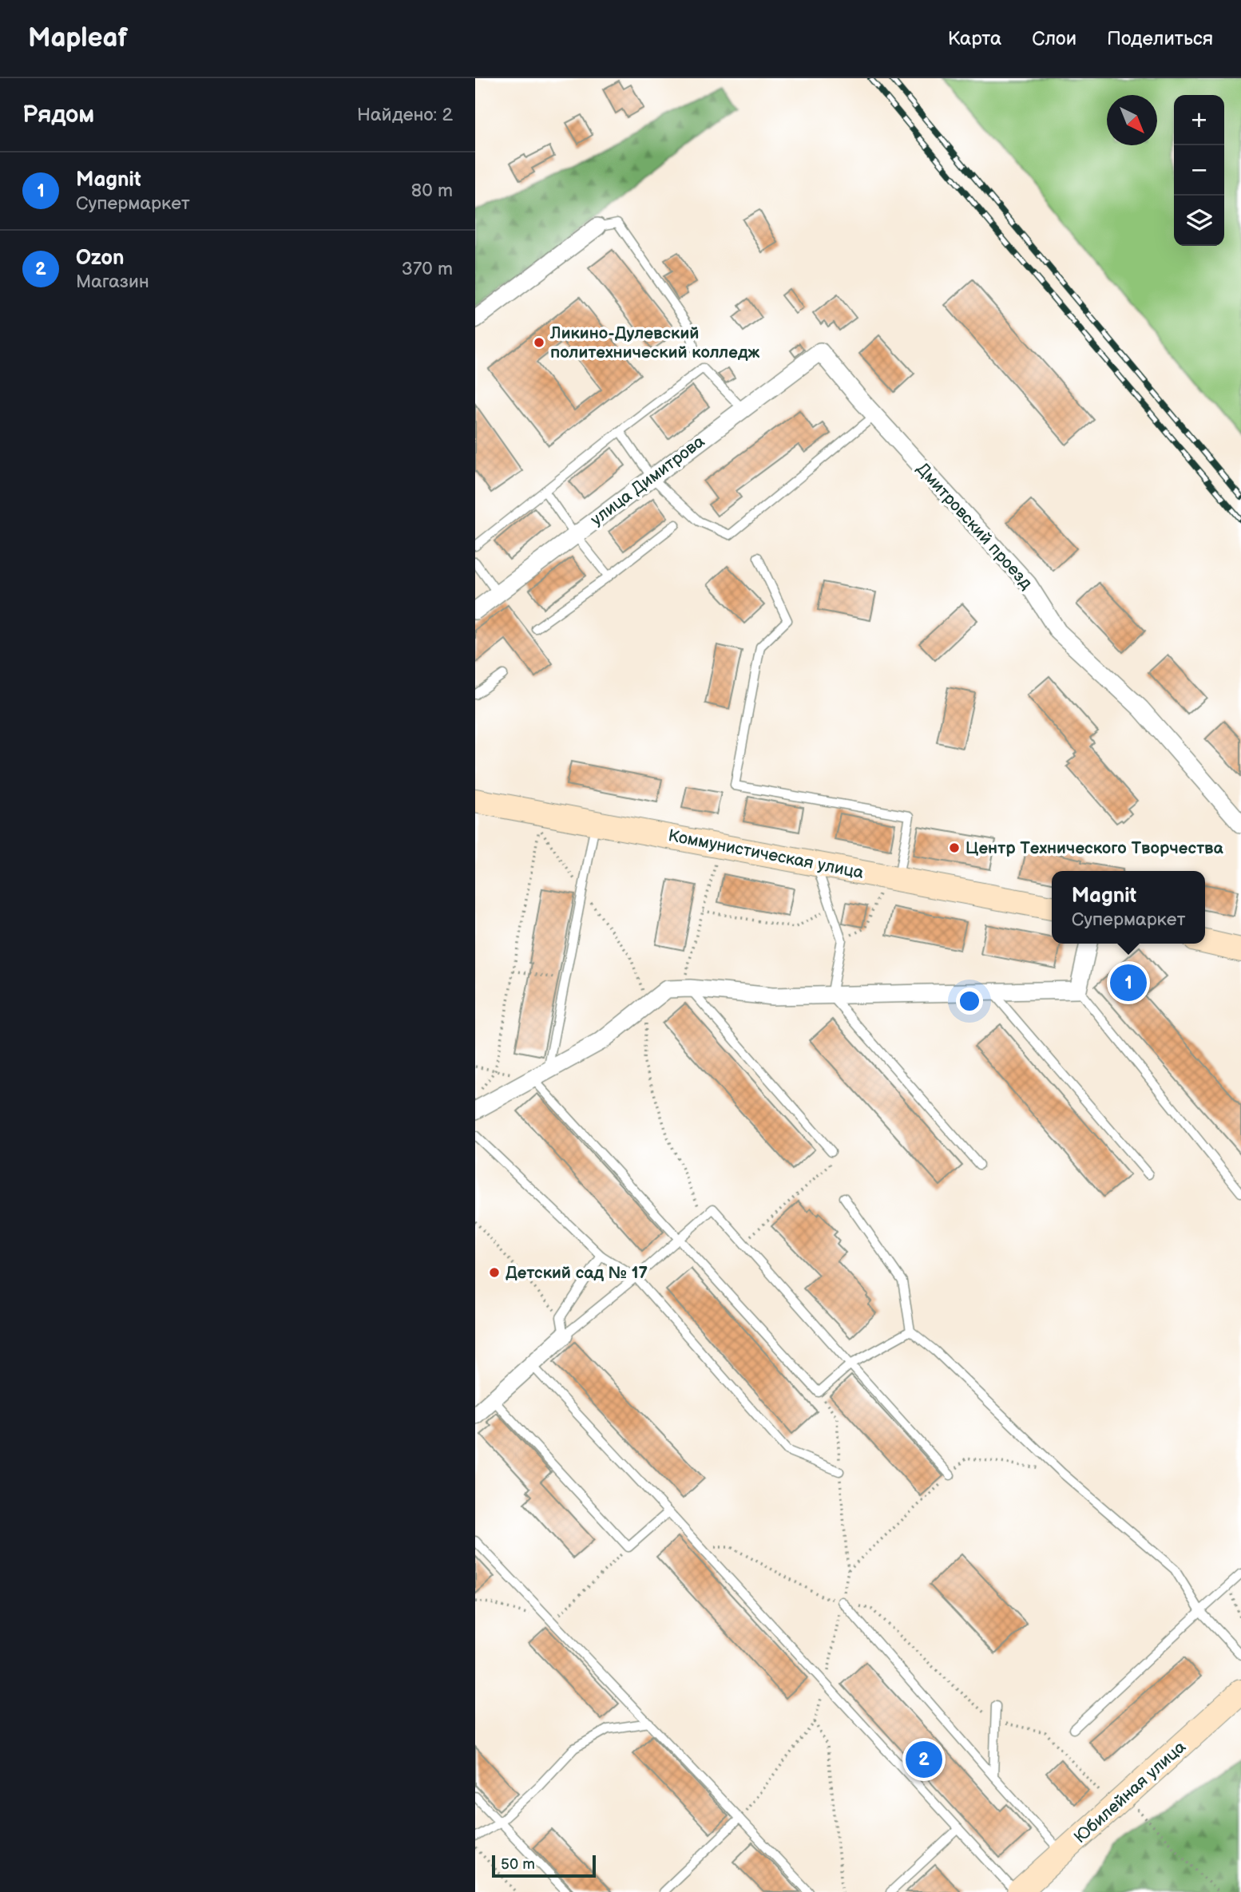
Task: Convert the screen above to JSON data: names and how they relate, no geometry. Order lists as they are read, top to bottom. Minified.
{"streets":{"street":["улица Димитрова","Дмитровский проезд","Коммунистическая улица","Юбилейная улица"]},"crossings":[["улица Димитрова","Дмитровский проезд"]],"places":["Ликино-Дулевский политехнический колледж","Центр Технического Творчества","Детский сад № 17"],"scale_bar":"50 m","north":"bottom right","page":{"header":"Mapleaf","nav":["Карта","Слои","Поделиться"],"heading":["Рядом","Найдено: 2"],"map_buttons":["+","−"],"list":[{"mark":"1","name":"Magnit","note":"Супермаркет","value":"80 m"},{"mark":"2","name":"Ozon","note":"Магазин","value":"370 m"}],"popup":["Magnit","Супермаркет"],"pins":["1","2"],"scale":"50 m"}}
